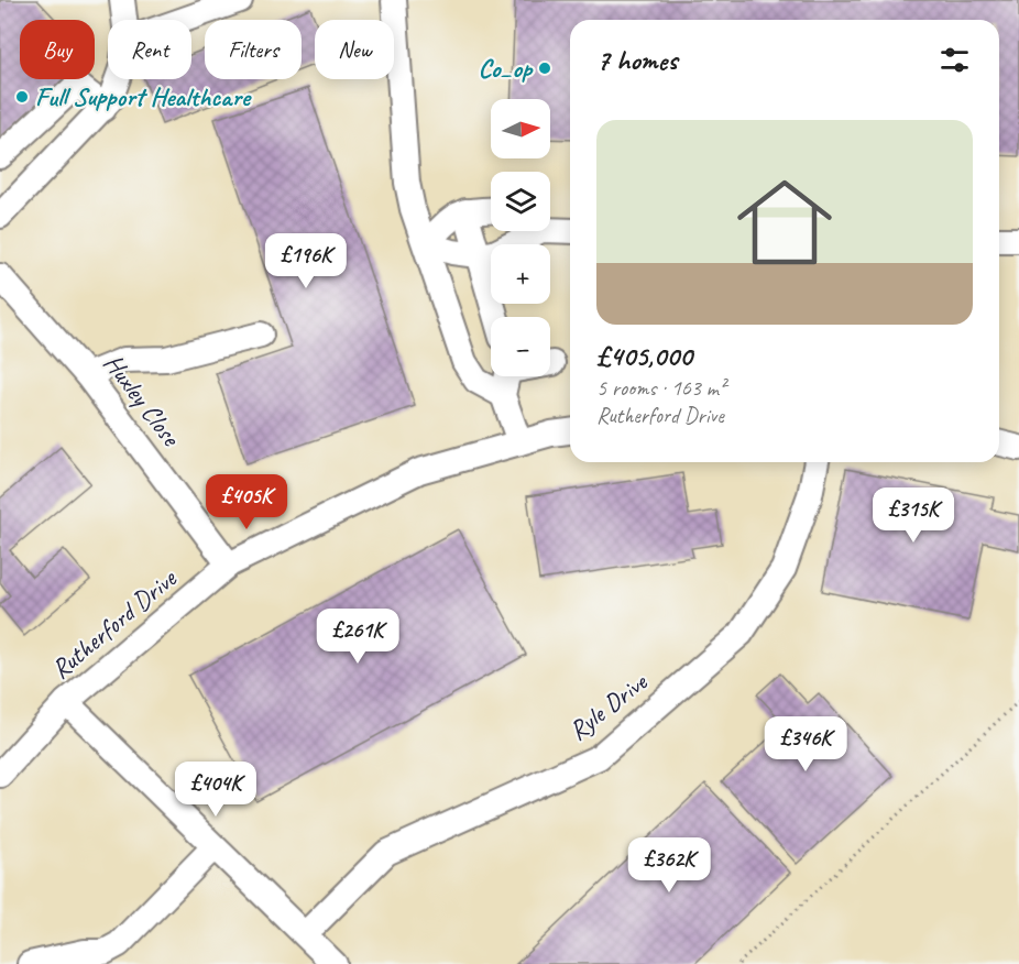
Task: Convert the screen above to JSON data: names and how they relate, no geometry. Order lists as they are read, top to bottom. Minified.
{"streets":{"street":["Huxley Close","Rutherford Drive","Ryle Drive"]},"crossings":[["Huxley Close","Rutherford Drive"]],"places":["Co_op","Full Support Healthcare"],"north":"right","page":{"chip":["Buy","Rent","Filters","New"],"heading":"7 homes","map_buttons":["+","−"],"list":[{"name":"£405,000","note":"5 rooms · 163 m² · Rutherford Drive"}],"price":["£196K","£405K","£315K","£261K","£346K","£404K","£362K"]}}
